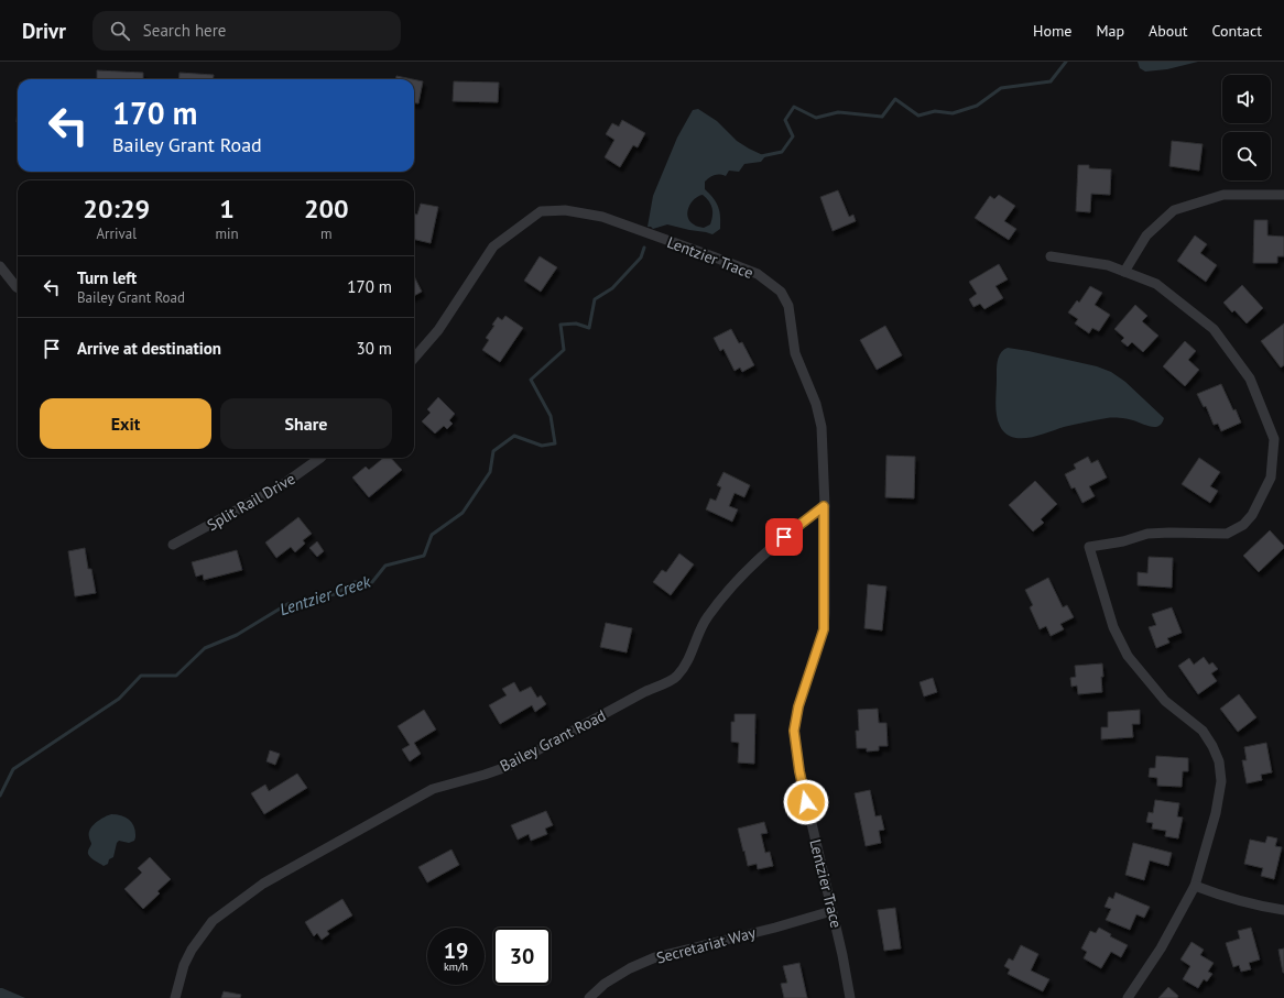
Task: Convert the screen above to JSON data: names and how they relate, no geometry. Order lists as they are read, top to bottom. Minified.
{"streets":{"street":["Lentzier Trace","Split Rail Drive","Bailey Grant Road","Secretariat Way"]},"crossings":[["Lentzier Trace","Bailey Grant Road"],["Lentzier Trace","Secretariat Way"]],"water":["Lentzier Creek"],"page":{"header":"Drivr","search":"Search here","nav":["Home","Map","About","Contact"],"turn":["170 m","Bailey Grant Road"],"eta":["20:29","Arrival","1","min","200","m"],"list":[{"name":"Turn left","note":"Bailey Grant Road","value":"170 m"},{"name":"Arrive at destination","value":"30 m"}],"buttons":["Exit","Share"],"speed":"19 km/h","limit":"30"}}
